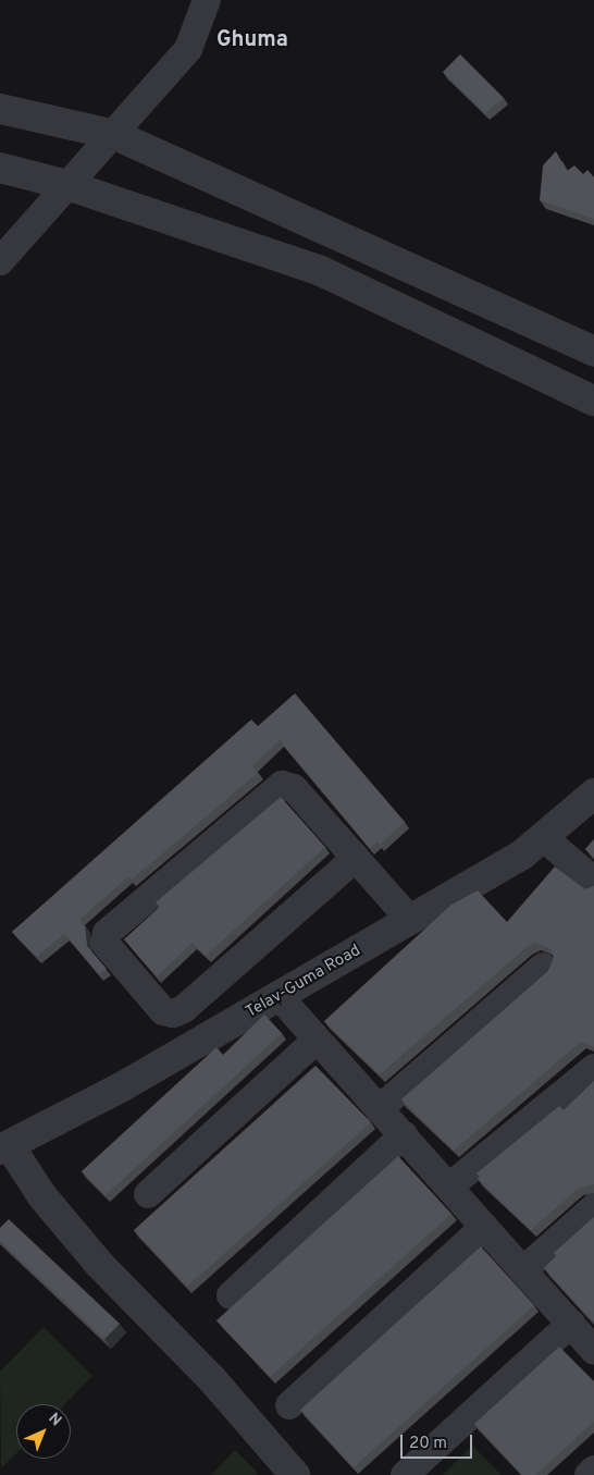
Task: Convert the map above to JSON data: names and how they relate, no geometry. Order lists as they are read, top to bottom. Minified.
{"streets":{"street":["Telav-Guma Road"]},"districts":["Ghuma"],"scale_bar":"20 m","north":"top right"}
